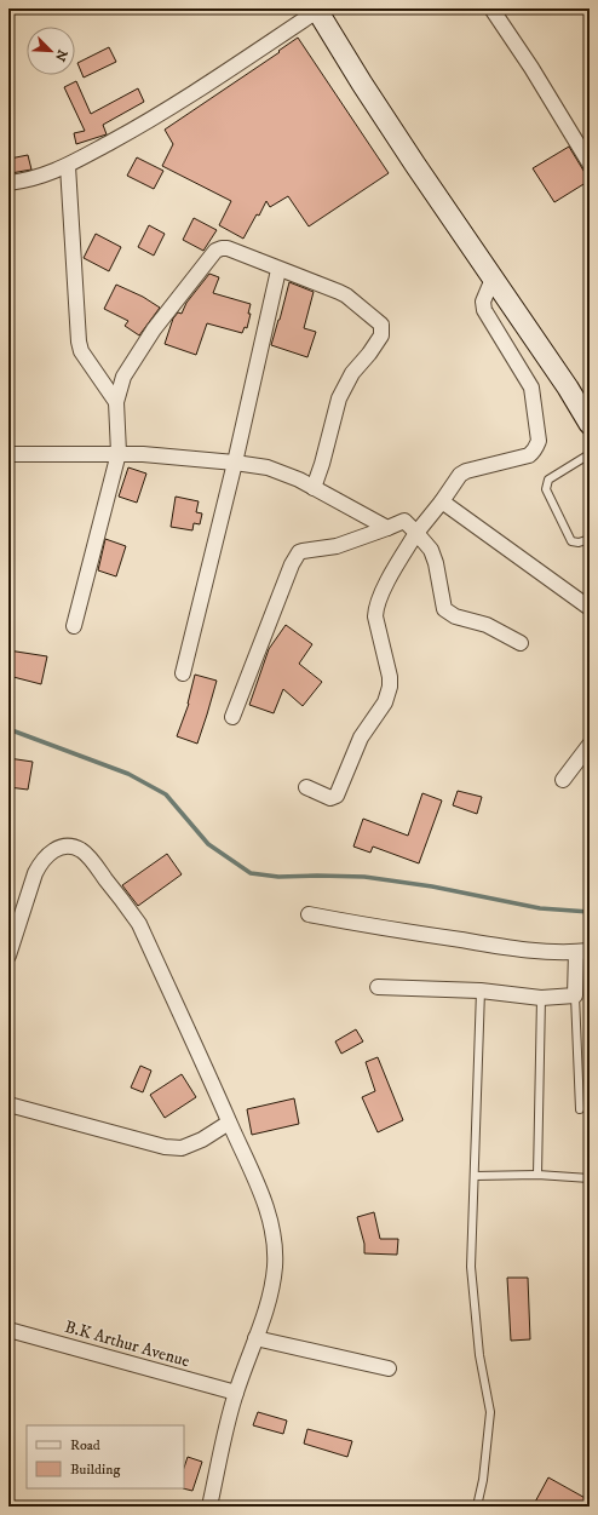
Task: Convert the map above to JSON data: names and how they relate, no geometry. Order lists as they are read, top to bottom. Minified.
{"streets":{"street":["B.K Arthur Avenue"]},"legend":["Road","Building"],"north":"bottom right"}
